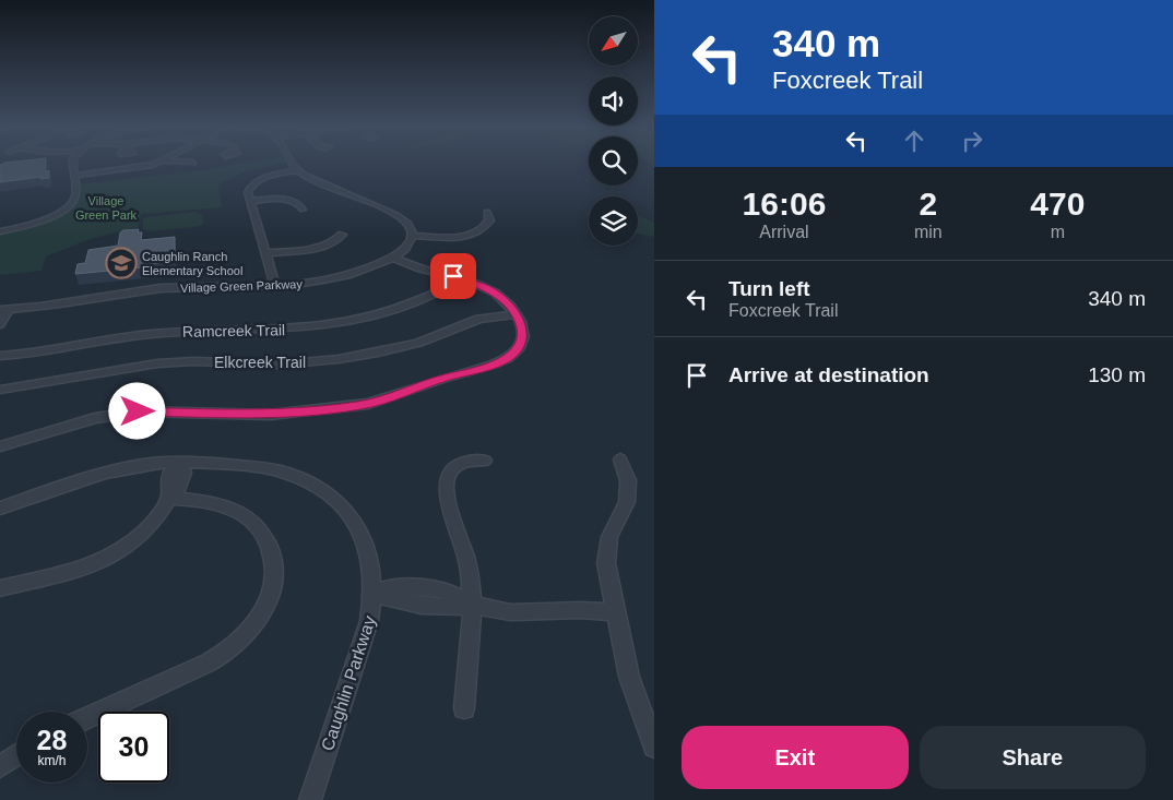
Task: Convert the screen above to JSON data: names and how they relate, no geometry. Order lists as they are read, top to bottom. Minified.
{"streets":{"street":["Village Green Parkway","Ramcreek Trail","Elkcreek Trail","Caughlin Parkway"]},"parks":["Village Green Park"],"places":{"school or university":["Caughlin Ranch Elementary School"]},"north":"bottom left","page":{"turn":["340 m","Foxcreek Trail"],"eta":["16:06","Arrival","2","min","470","m"],"list":[{"name":"Turn left","note":"Foxcreek Trail","value":"340 m"},{"name":"Arrive at destination","value":"130 m"}],"speed":"28 km/h","limit":"30","buttons":["Exit","Share"]}}
